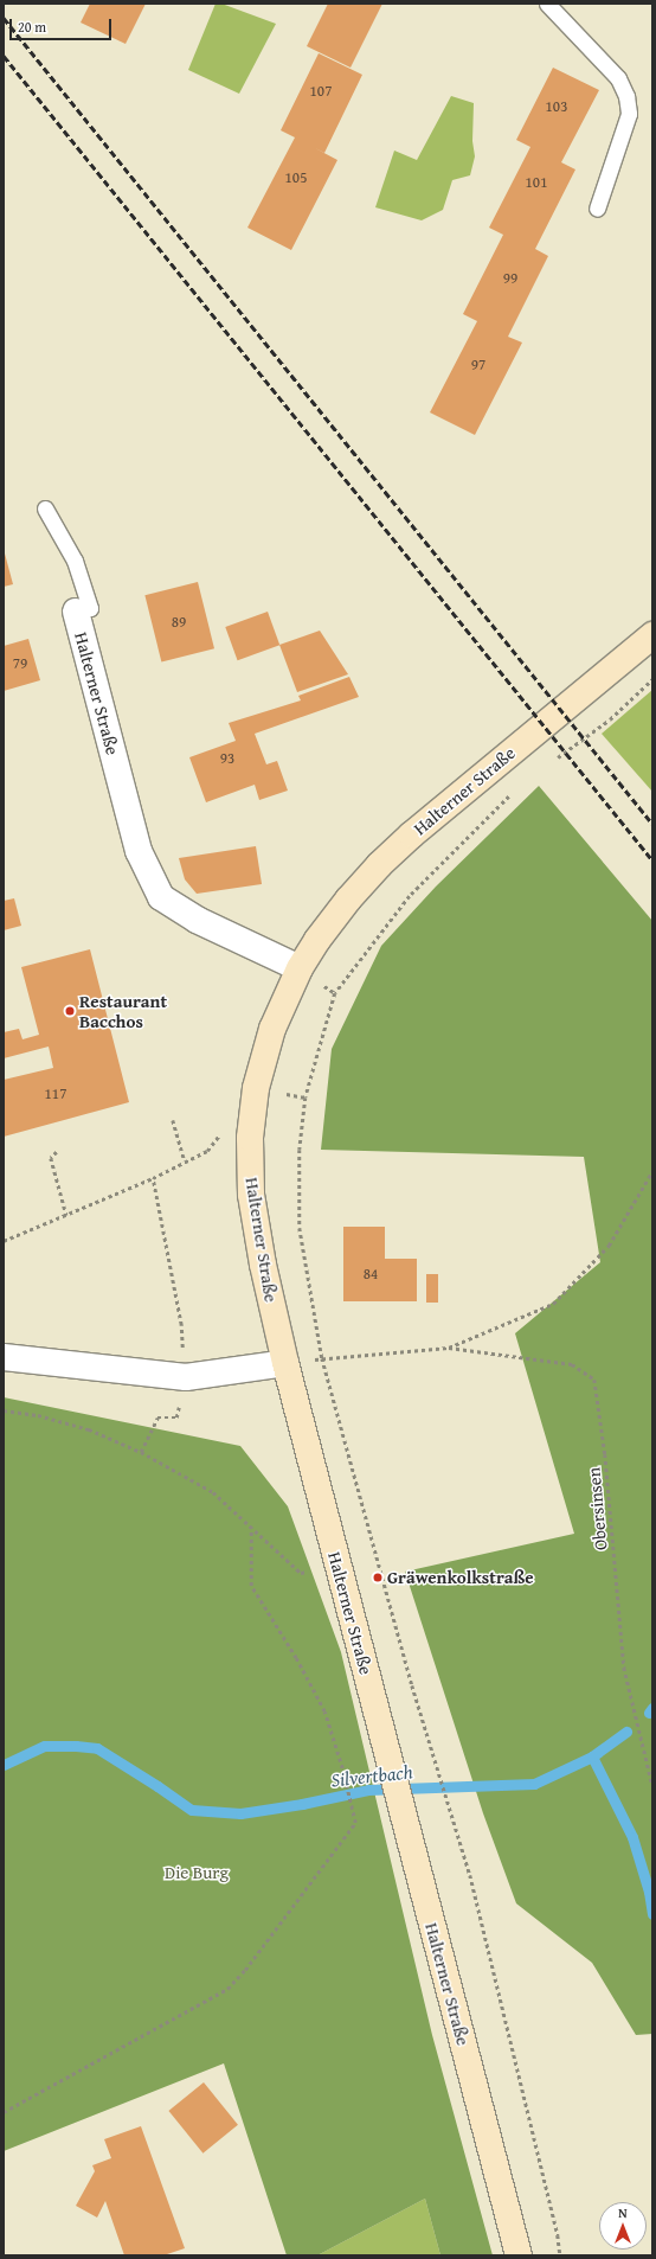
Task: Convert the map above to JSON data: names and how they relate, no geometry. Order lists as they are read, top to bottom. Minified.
{"streets":{"main road":["Halterner Straße"],"path":["Obersinsen"]},"water":["Silvertbach"],"parks":["Die Burg"],"places":["Restaurant Bacchos","Gräwenkolkstraße"],"house_numbers":["107","103","105","101","99","97","89","79","93","117","84"],"scale_bar":"20 m","north":"top"}
